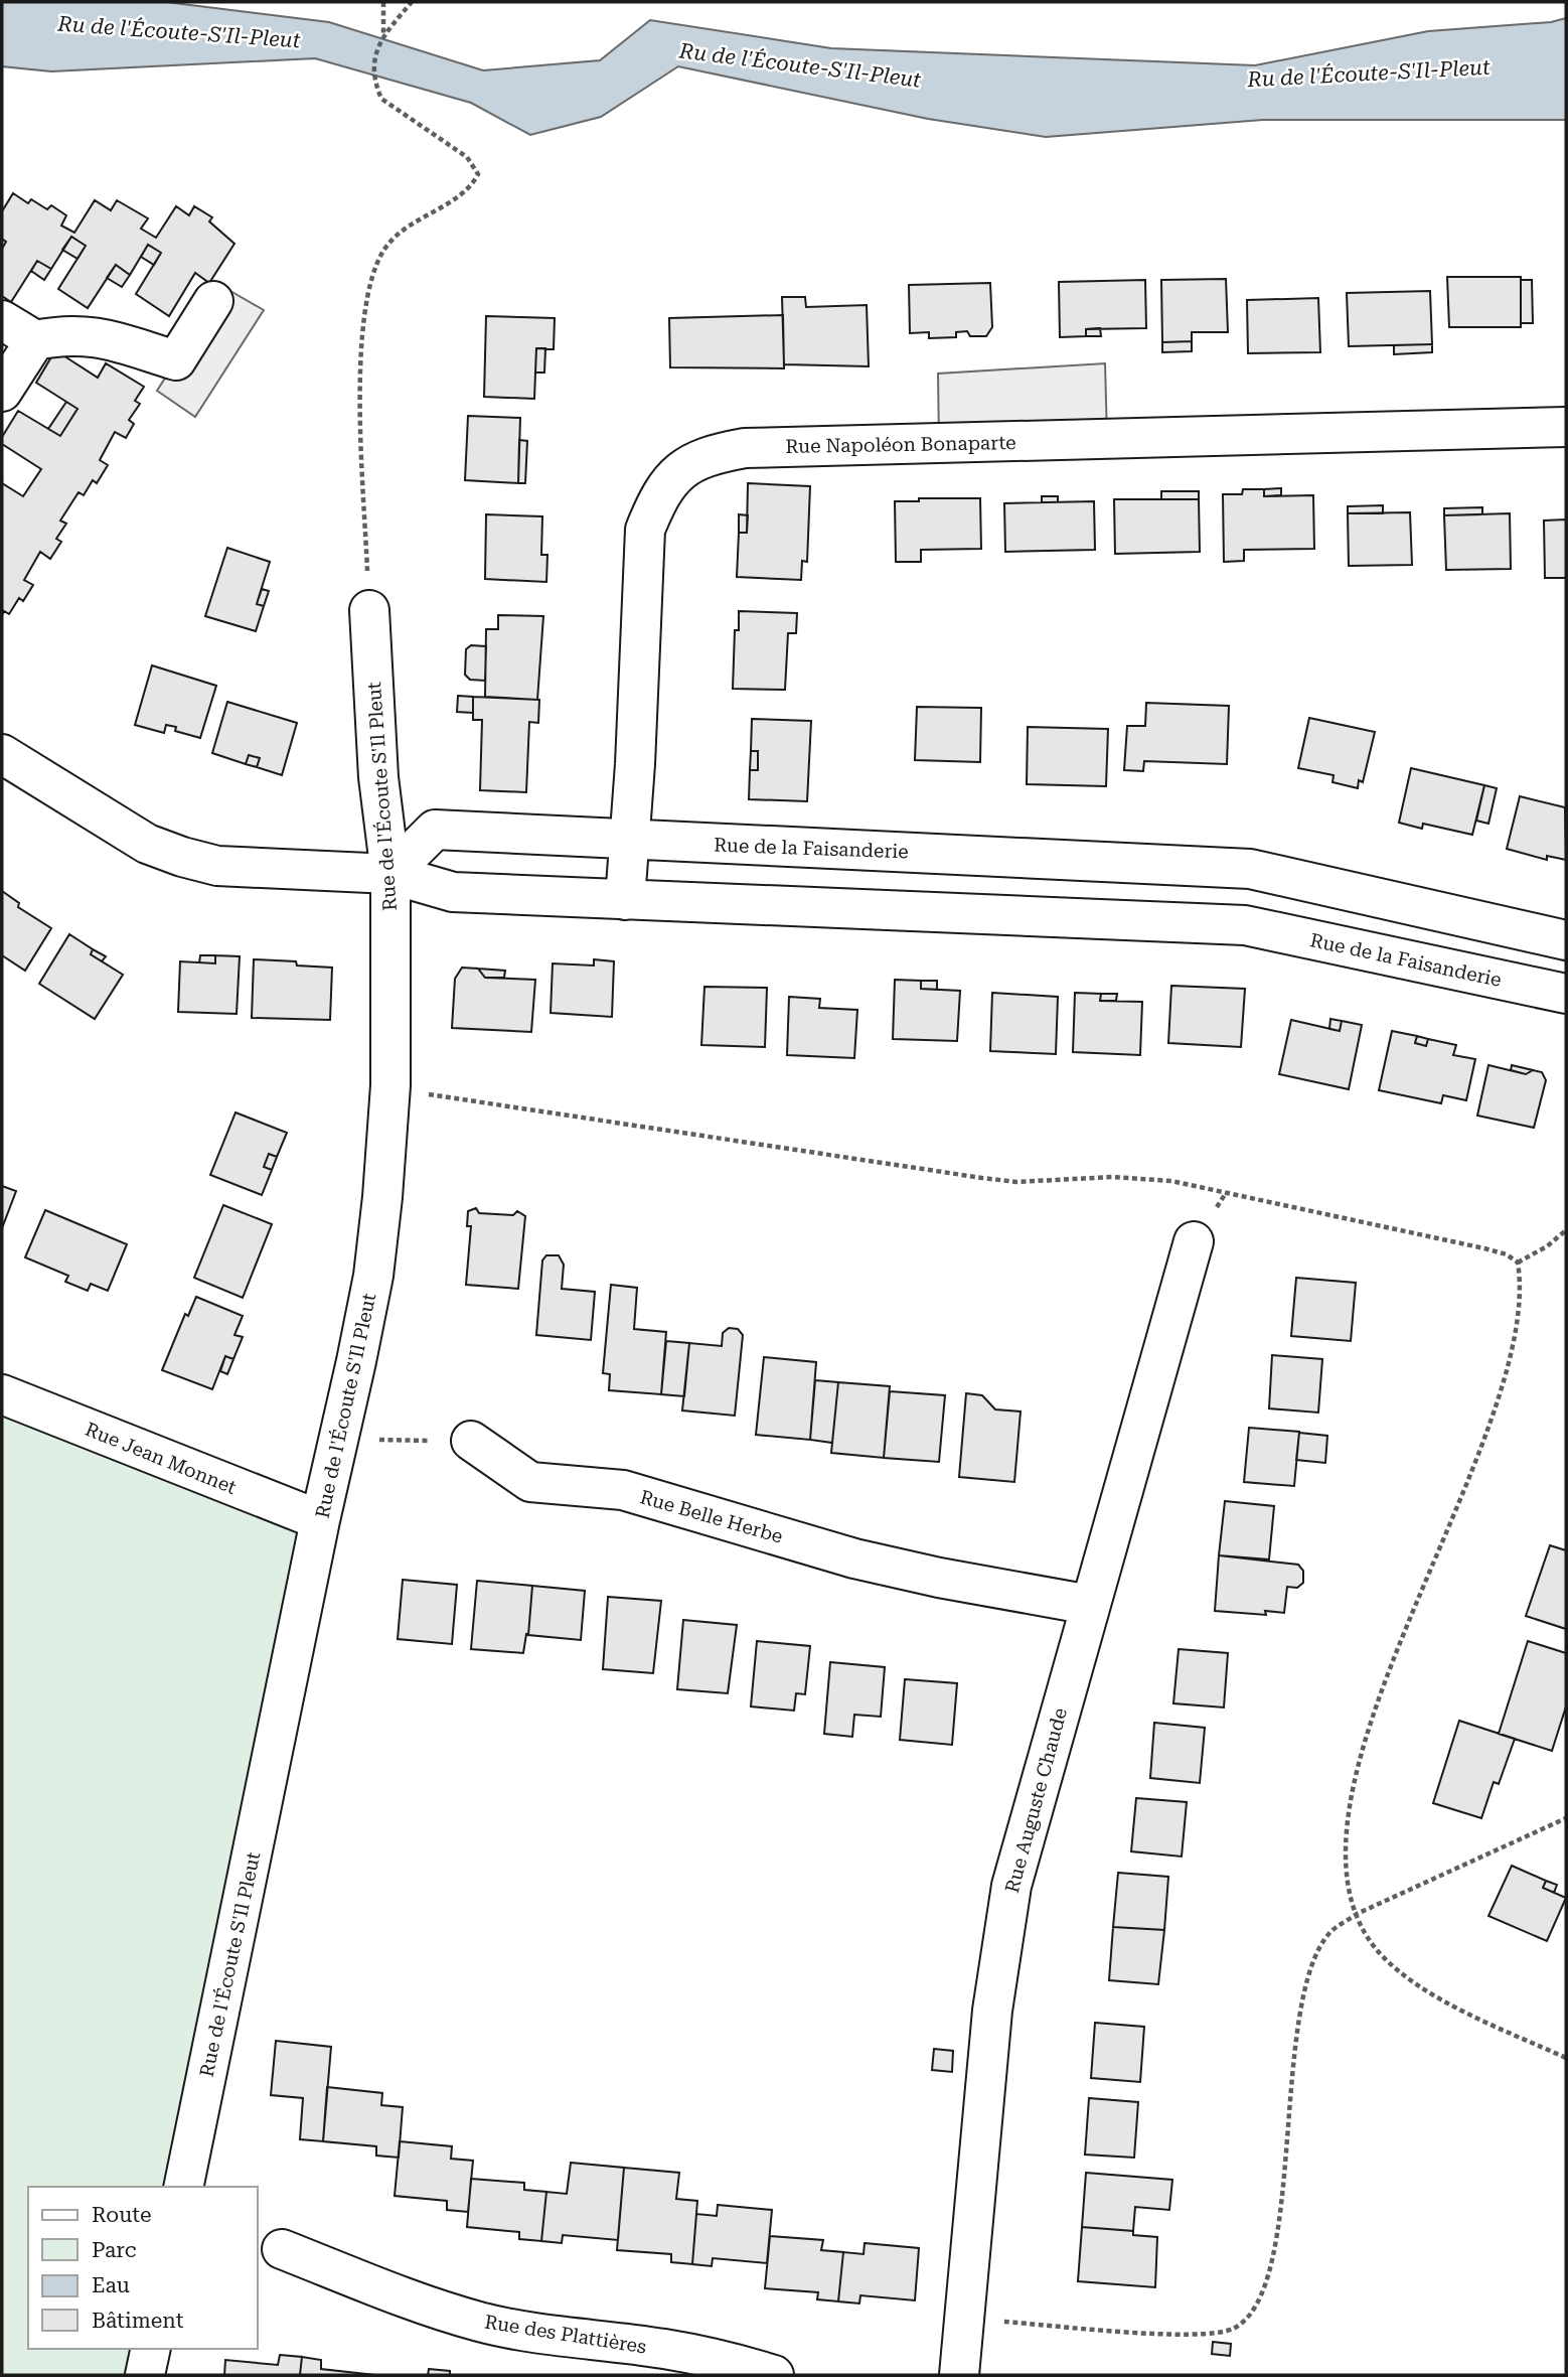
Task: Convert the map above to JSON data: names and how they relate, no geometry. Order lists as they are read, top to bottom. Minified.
{"streets":{"street":["Rue Napoléon Bonaparte","Rue de l'Écoute S'Il Pleut","Rue de la Faisanderie","Rue Jean Monnet","Rue Belle Herbe","Rue Auguste Chaude","Rue des Plattières"]},"crossings":[["Rue Napoléon Bonaparte","Rue de la Faisanderie"],["Rue de l'Écoute S'Il Pleut","Rue de la Faisanderie"],["Rue de l'Écoute S'Il Pleut","Rue Jean Monnet"],["Rue Belle Herbe","Rue Auguste Chaude"]],"water":["Ru de l'Écoute-S'Il-Pleut"],"legend":["Route","Parc","Eau","Bâtiment"]}
